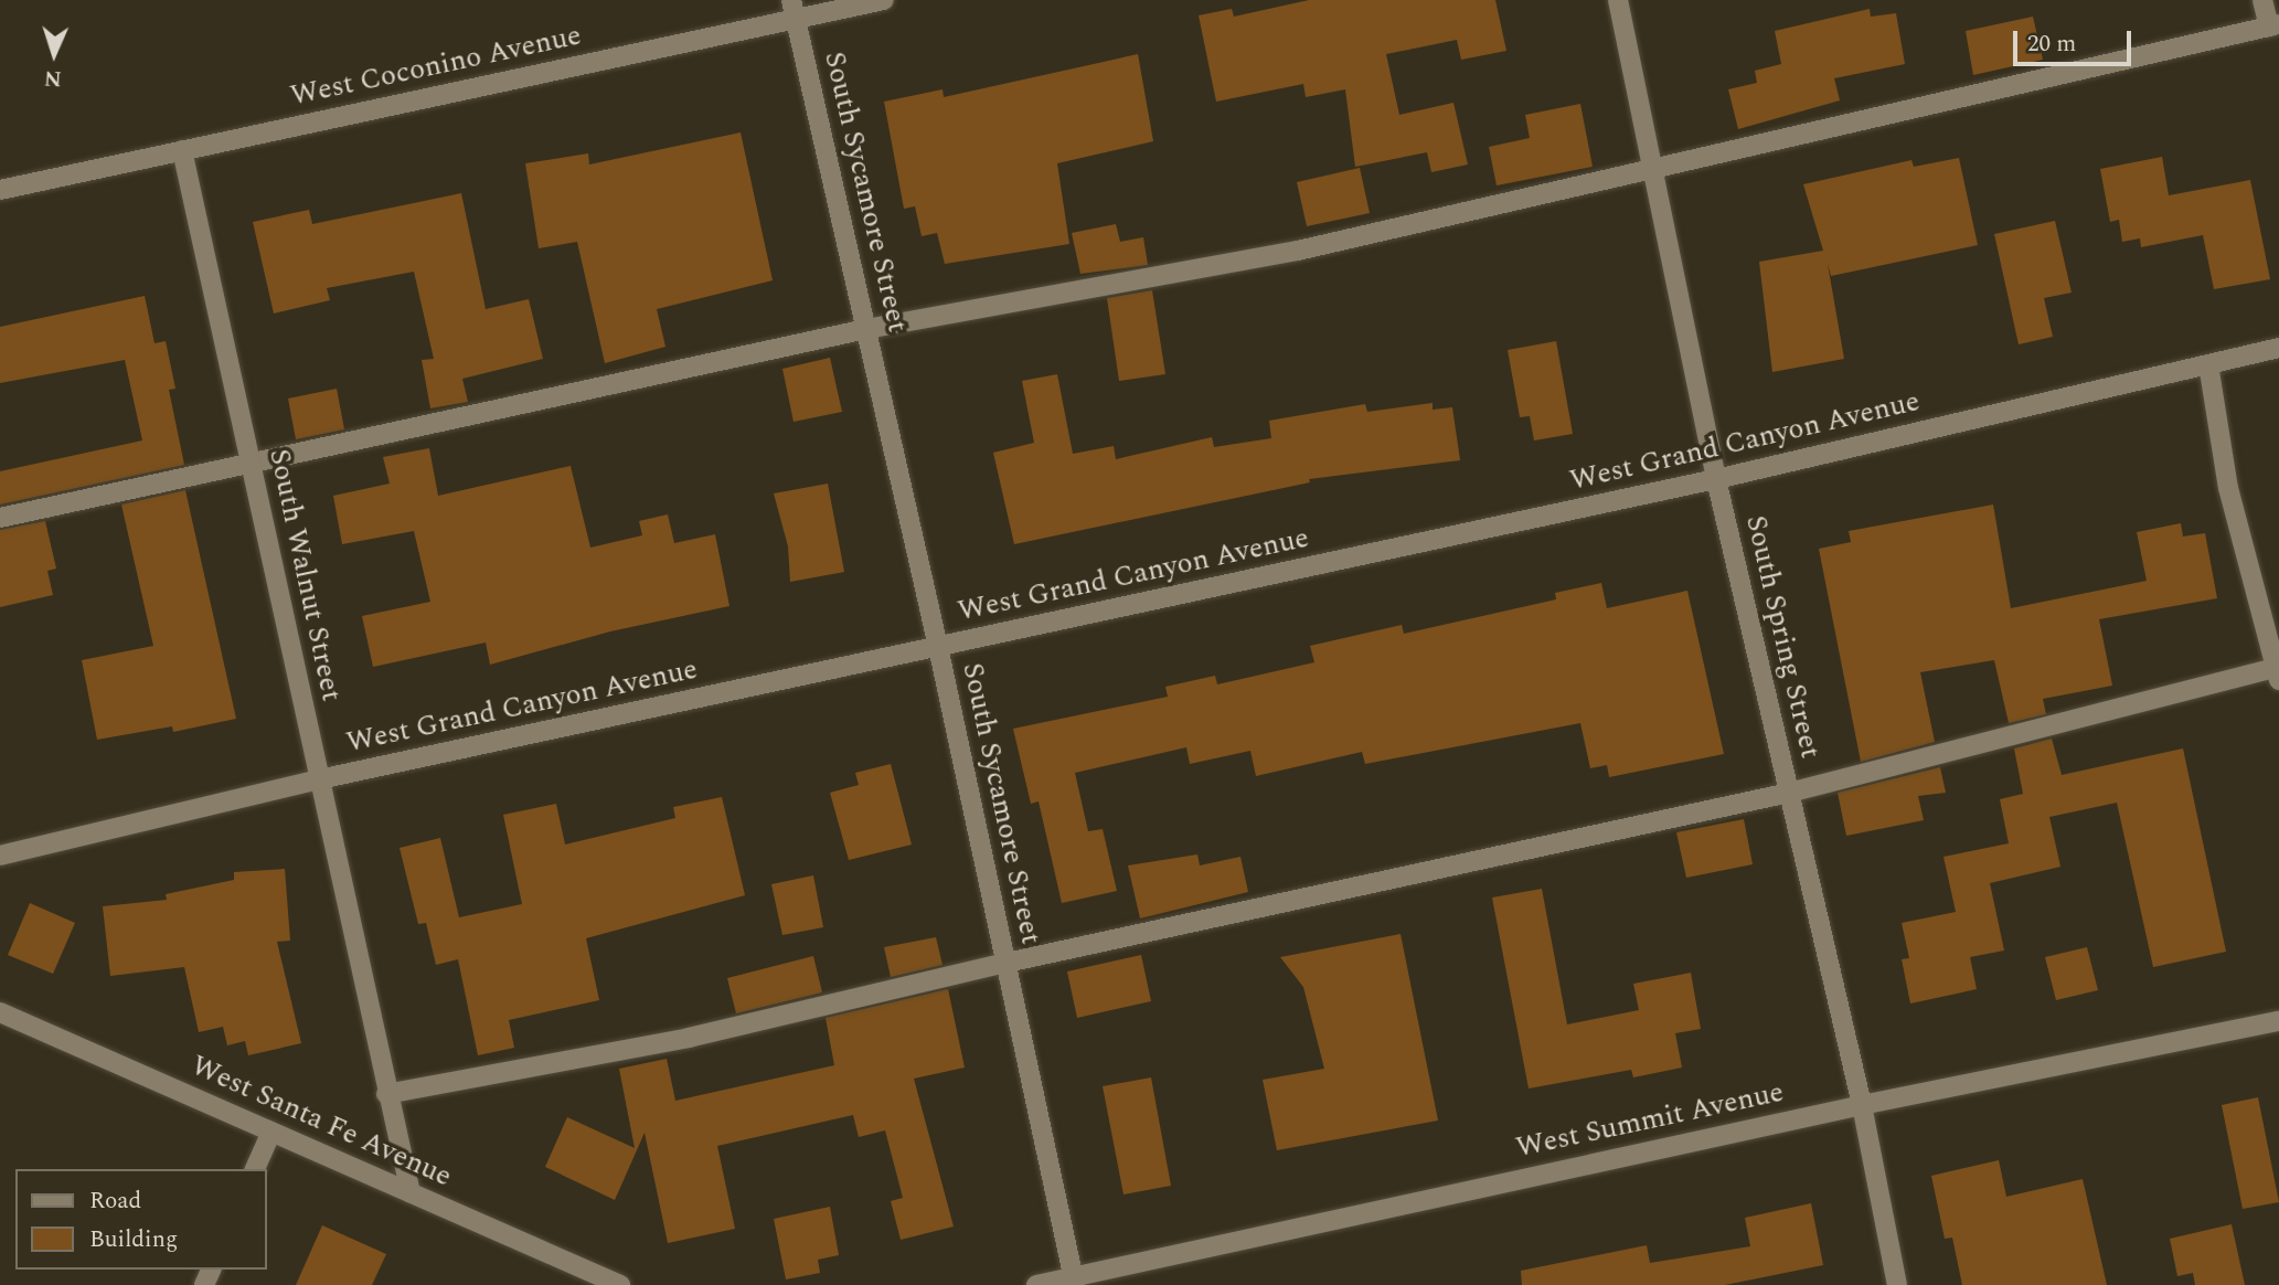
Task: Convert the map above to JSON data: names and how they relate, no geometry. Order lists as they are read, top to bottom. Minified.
{"streets":{"street":["West Coconino Avenue","South Sycamore Street","West Grand Canyon Avenue","South Walnut Street","South Spring Street","West Summit Avenue","West Santa Fe Avenue"]},"crossings":[["West Coconino Avenue","South Sycamore Street"],["West Coconino Avenue","South Walnut Street"],["South Sycamore Street","West Grand Canyon Avenue"],["South Sycamore Street","West Summit Avenue"],["West Grand Canyon Avenue","South Walnut Street"],["West Grand Canyon Avenue","South Spring Street"],["South Walnut Street","West Santa Fe Avenue"],["South Spring Street","West Summit Avenue"]],"legend":["Road","Building"],"scale_bar":"20 m","north":"bottom"}
